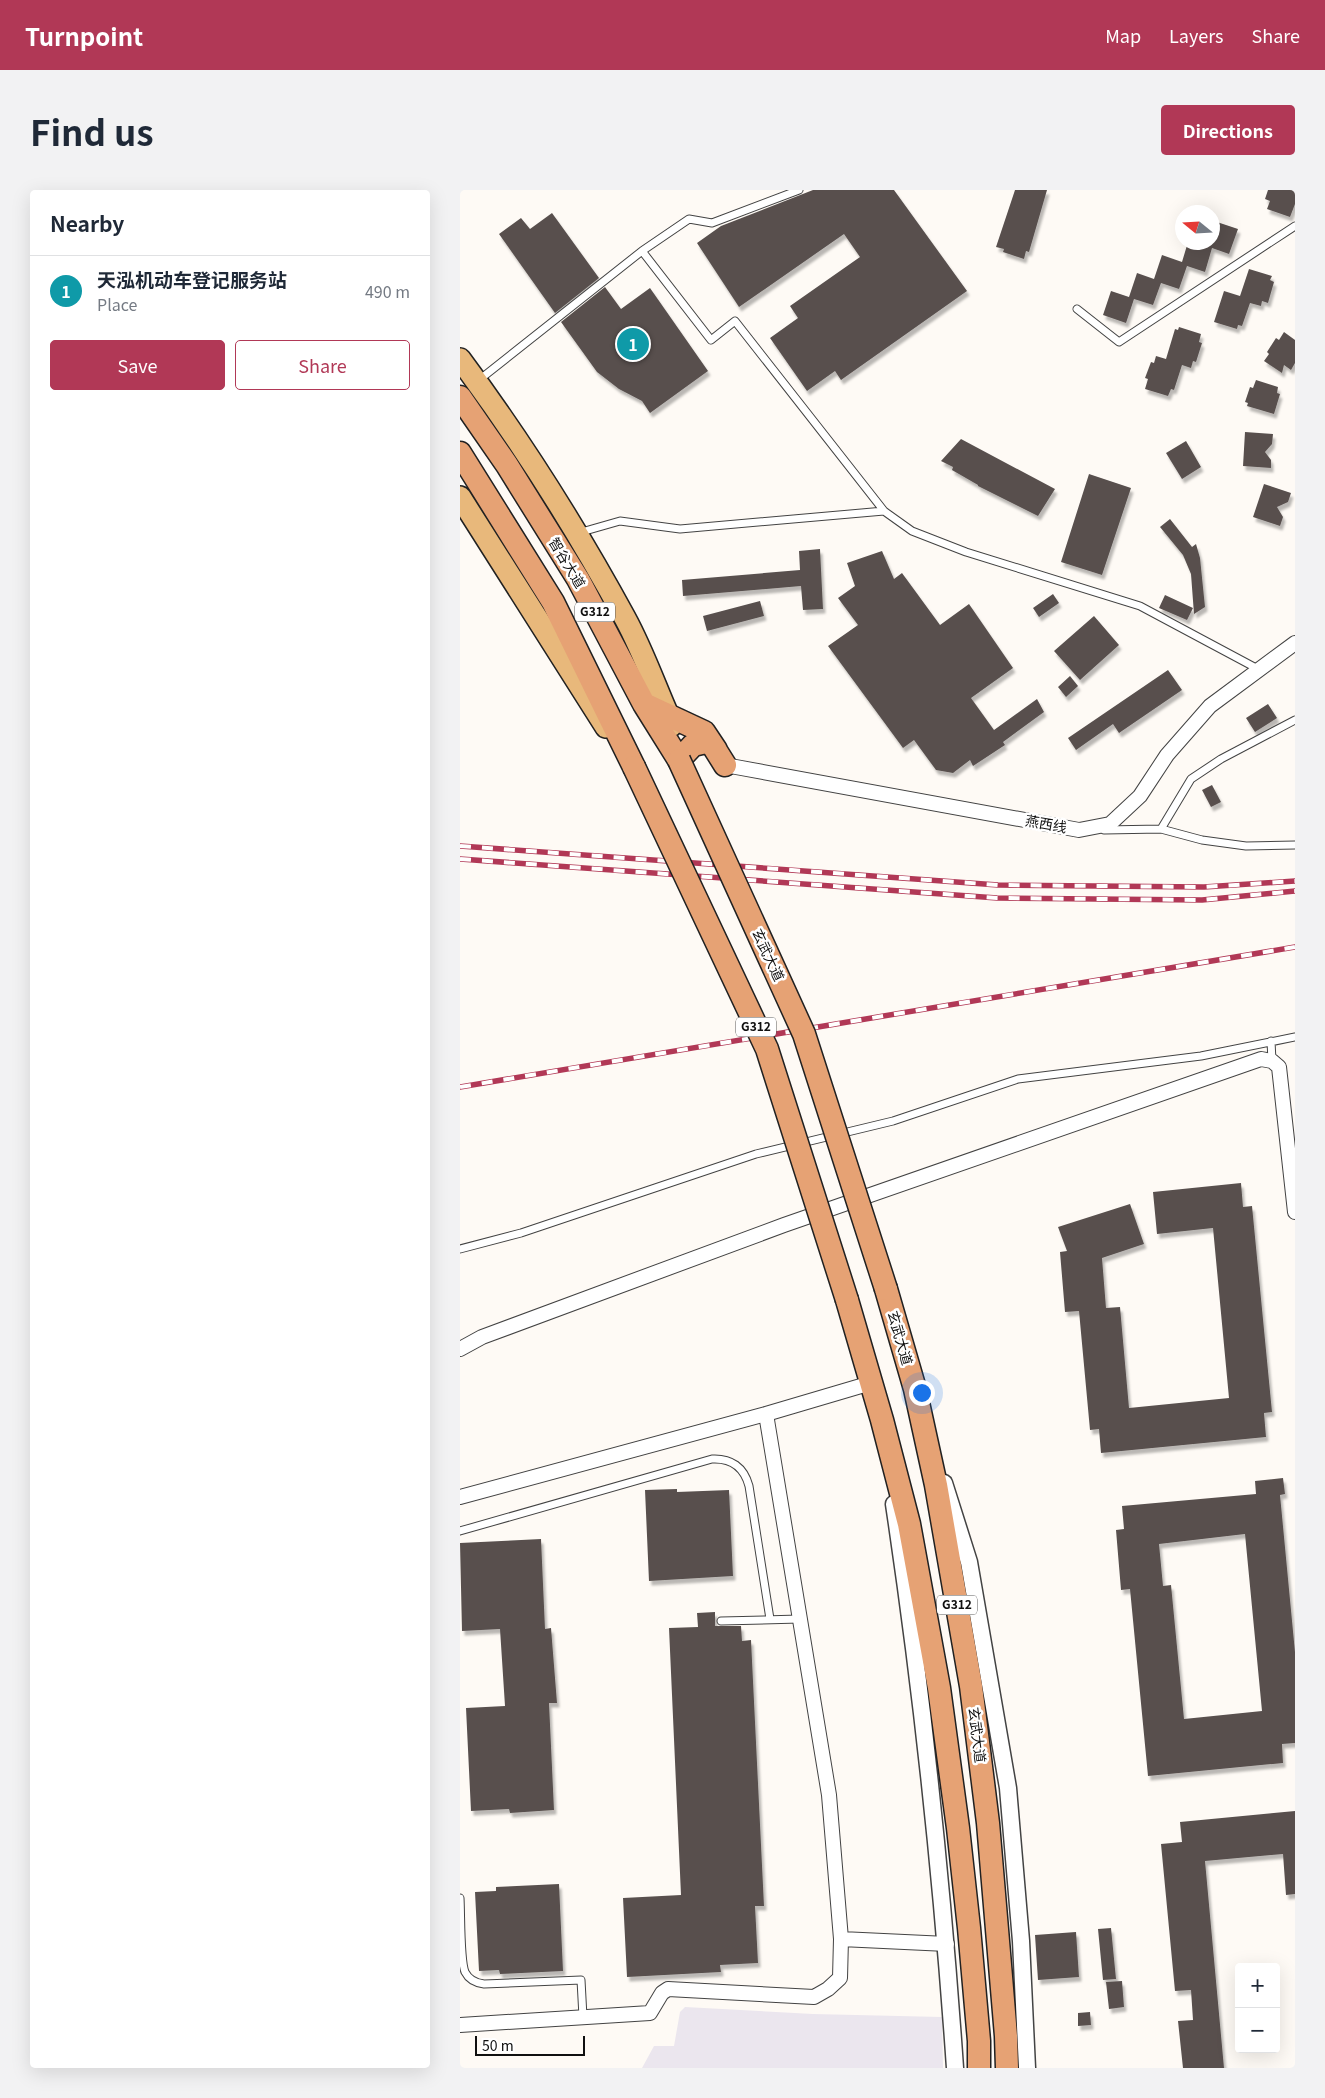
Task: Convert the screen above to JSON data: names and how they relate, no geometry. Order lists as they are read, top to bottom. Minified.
{"streets":{"highway":["智谷大道","G312","玄武大道"],"street":["燕西线"]},"crossings":[["智谷大道","玄武大道"]],"scale_bar":"50 m","north":"left","page":{"header":"Turnpoint","nav":["Map","Layers","Share"],"title":"Find us","buttons":["Directions",["Save","Share"]],"heading":"Nearby","list":[{"mark":"1","name":"天泓机动车登记服务站","note":"Place","value":"490 m"}],"pins":"1","map_buttons":["+","−"],"scale":"50 m"}}
